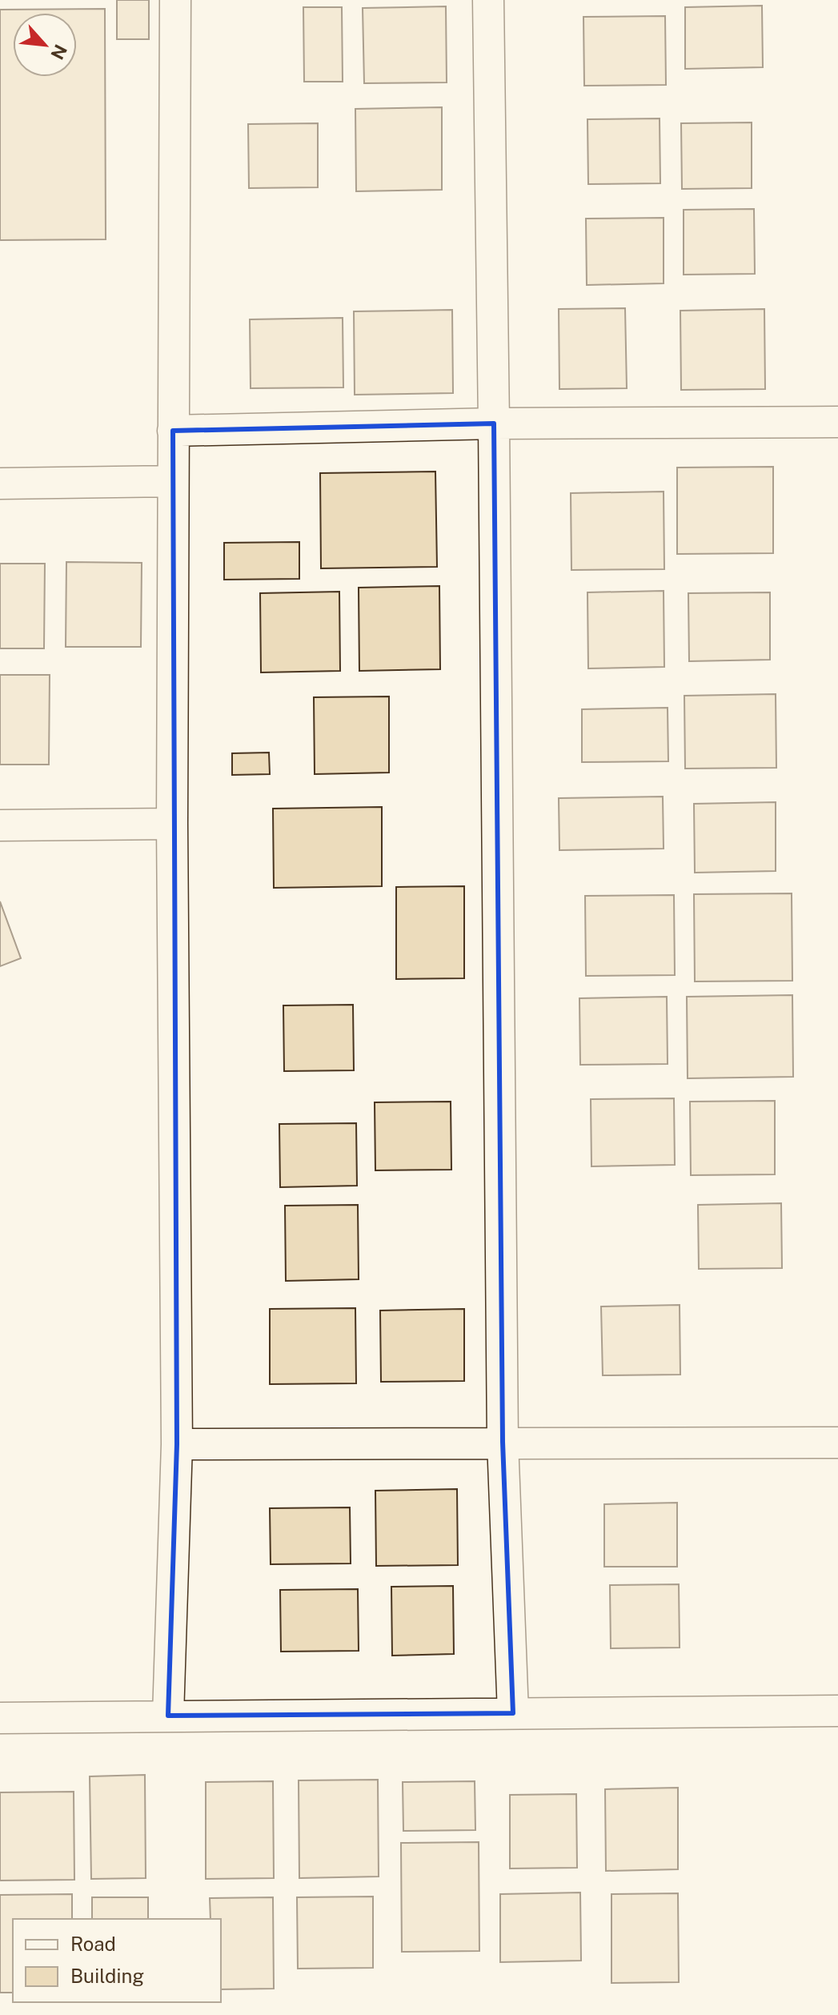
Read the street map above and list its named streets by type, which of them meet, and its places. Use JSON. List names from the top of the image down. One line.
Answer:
{"legend":["Road","Building"],"north":"bottom right"}
